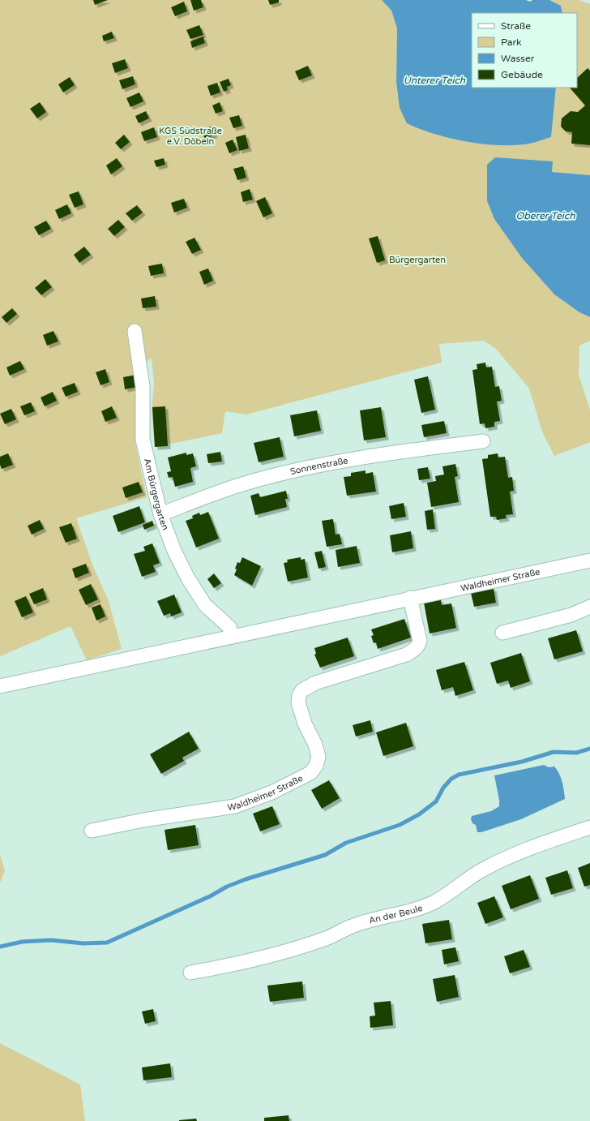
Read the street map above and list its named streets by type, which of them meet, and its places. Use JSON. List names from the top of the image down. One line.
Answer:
{"streets":{"street":["Sonnenstraße","Am Bürgergarten","Waldheimer Straße","An der Beule"]},"crossings":[["Sonnenstraße","Am Bürgergarten"],["Am Bürgergarten","Waldheimer Straße"]],"water":["Unterer Teich","Oberer Teich"],"parks":["KGS Südstraße e.V. Döbeln","Bürgergarten"],"legend":["Straße","Park","Wasser","Gebäude"]}
